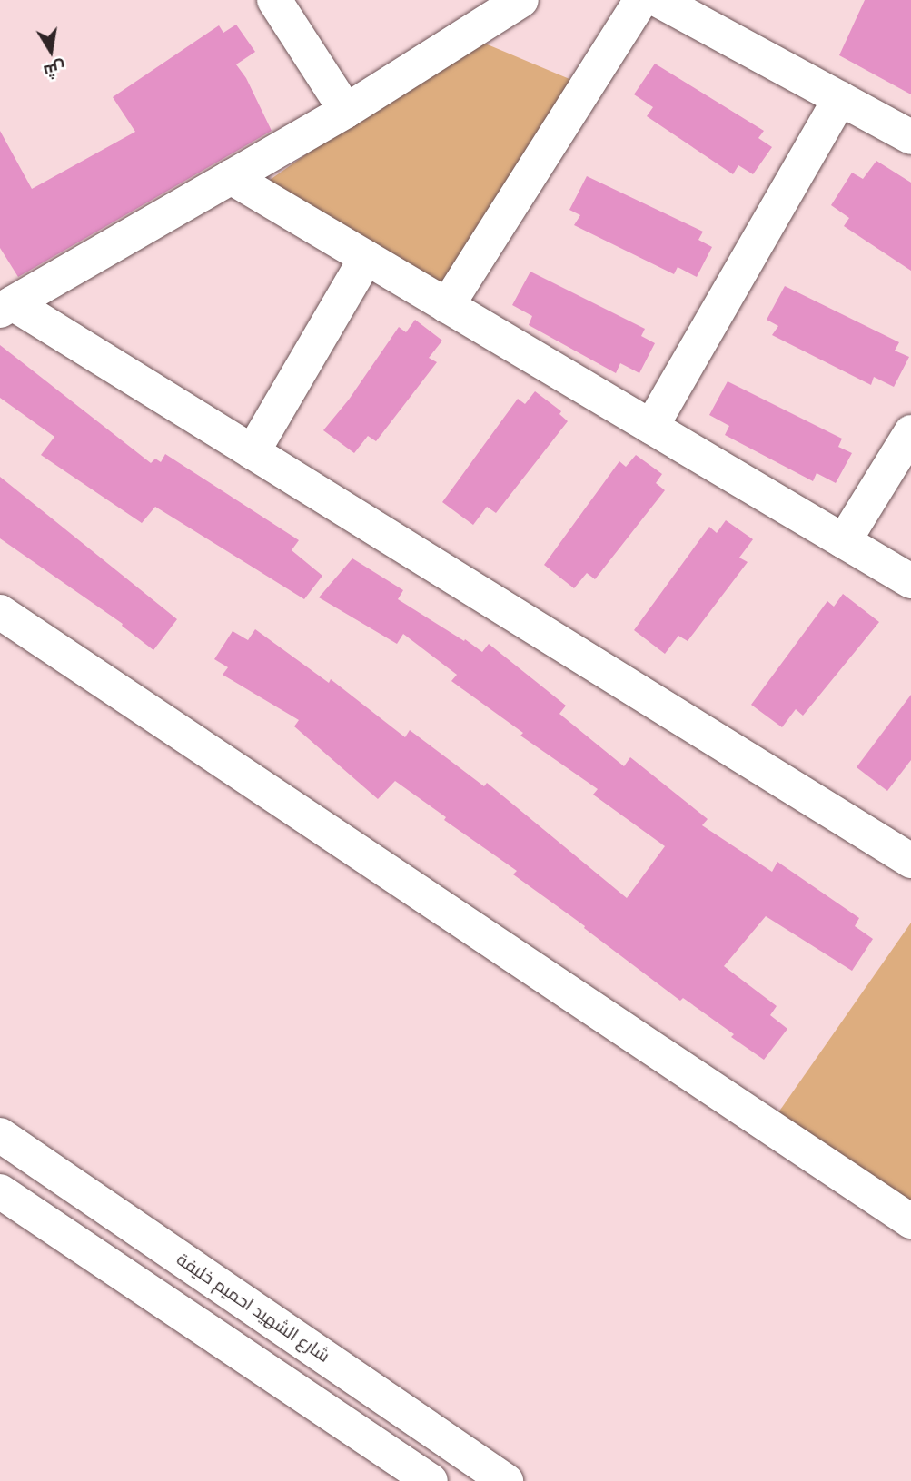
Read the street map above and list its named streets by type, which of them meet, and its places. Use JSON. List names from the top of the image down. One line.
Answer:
{"streets":{"street":["شارع الشهيد احميم خليفة"]},"north":"bottom"}
